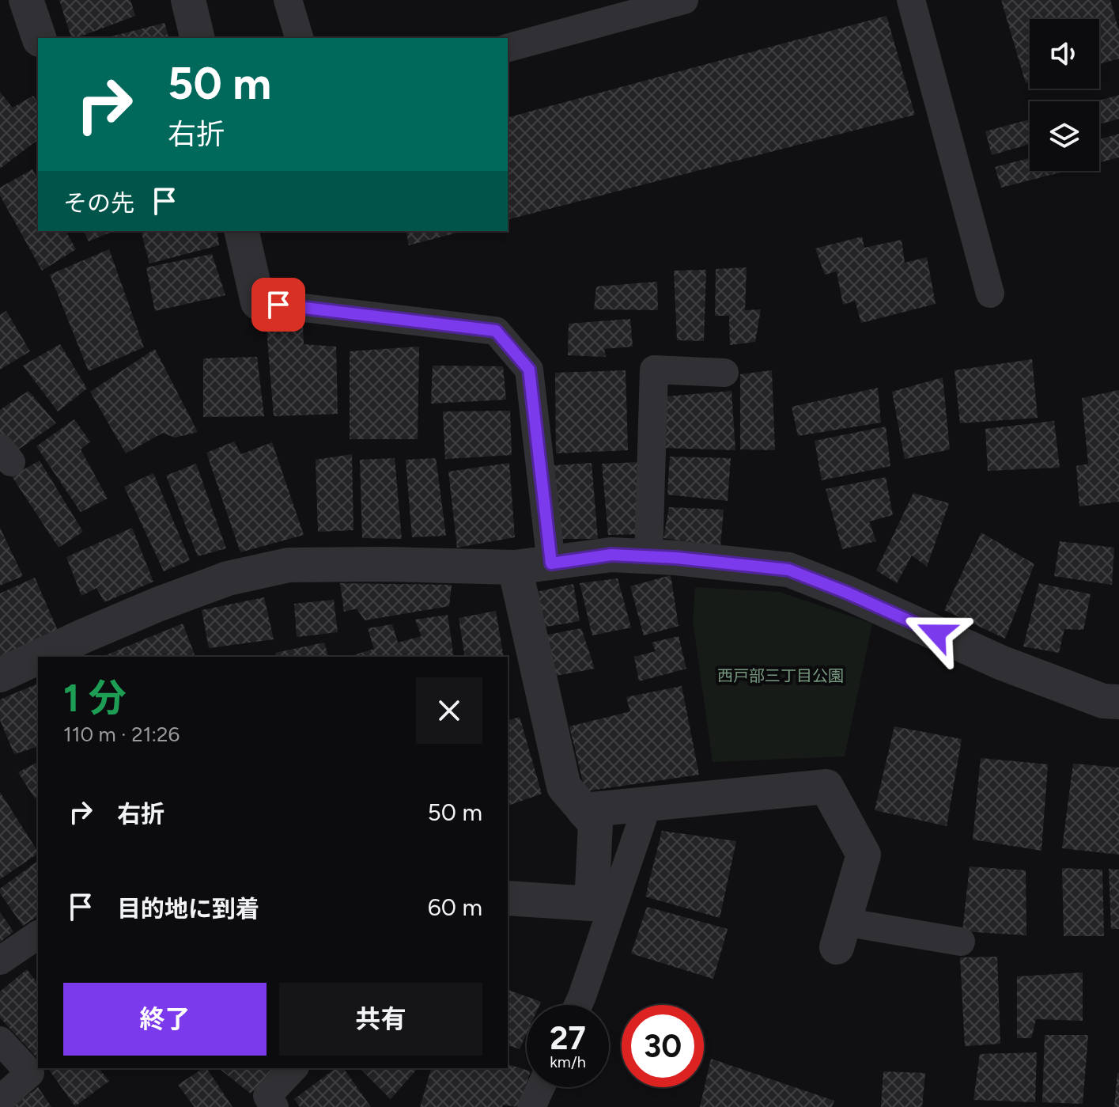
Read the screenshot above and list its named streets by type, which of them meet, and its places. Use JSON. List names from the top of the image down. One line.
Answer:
{"parks":["西戸部三丁目公園"],"page":{"turn":["50 m","右折"],"then":"その先","heading":["1 分","110 m · 21:26"],"list":[{"name":"右折","value":"50 m"},{"name":"目的地に到着","value":"60 m"}],"buttons":["終了","共有"],"speed":"27 km/h","limit":"30"}}
